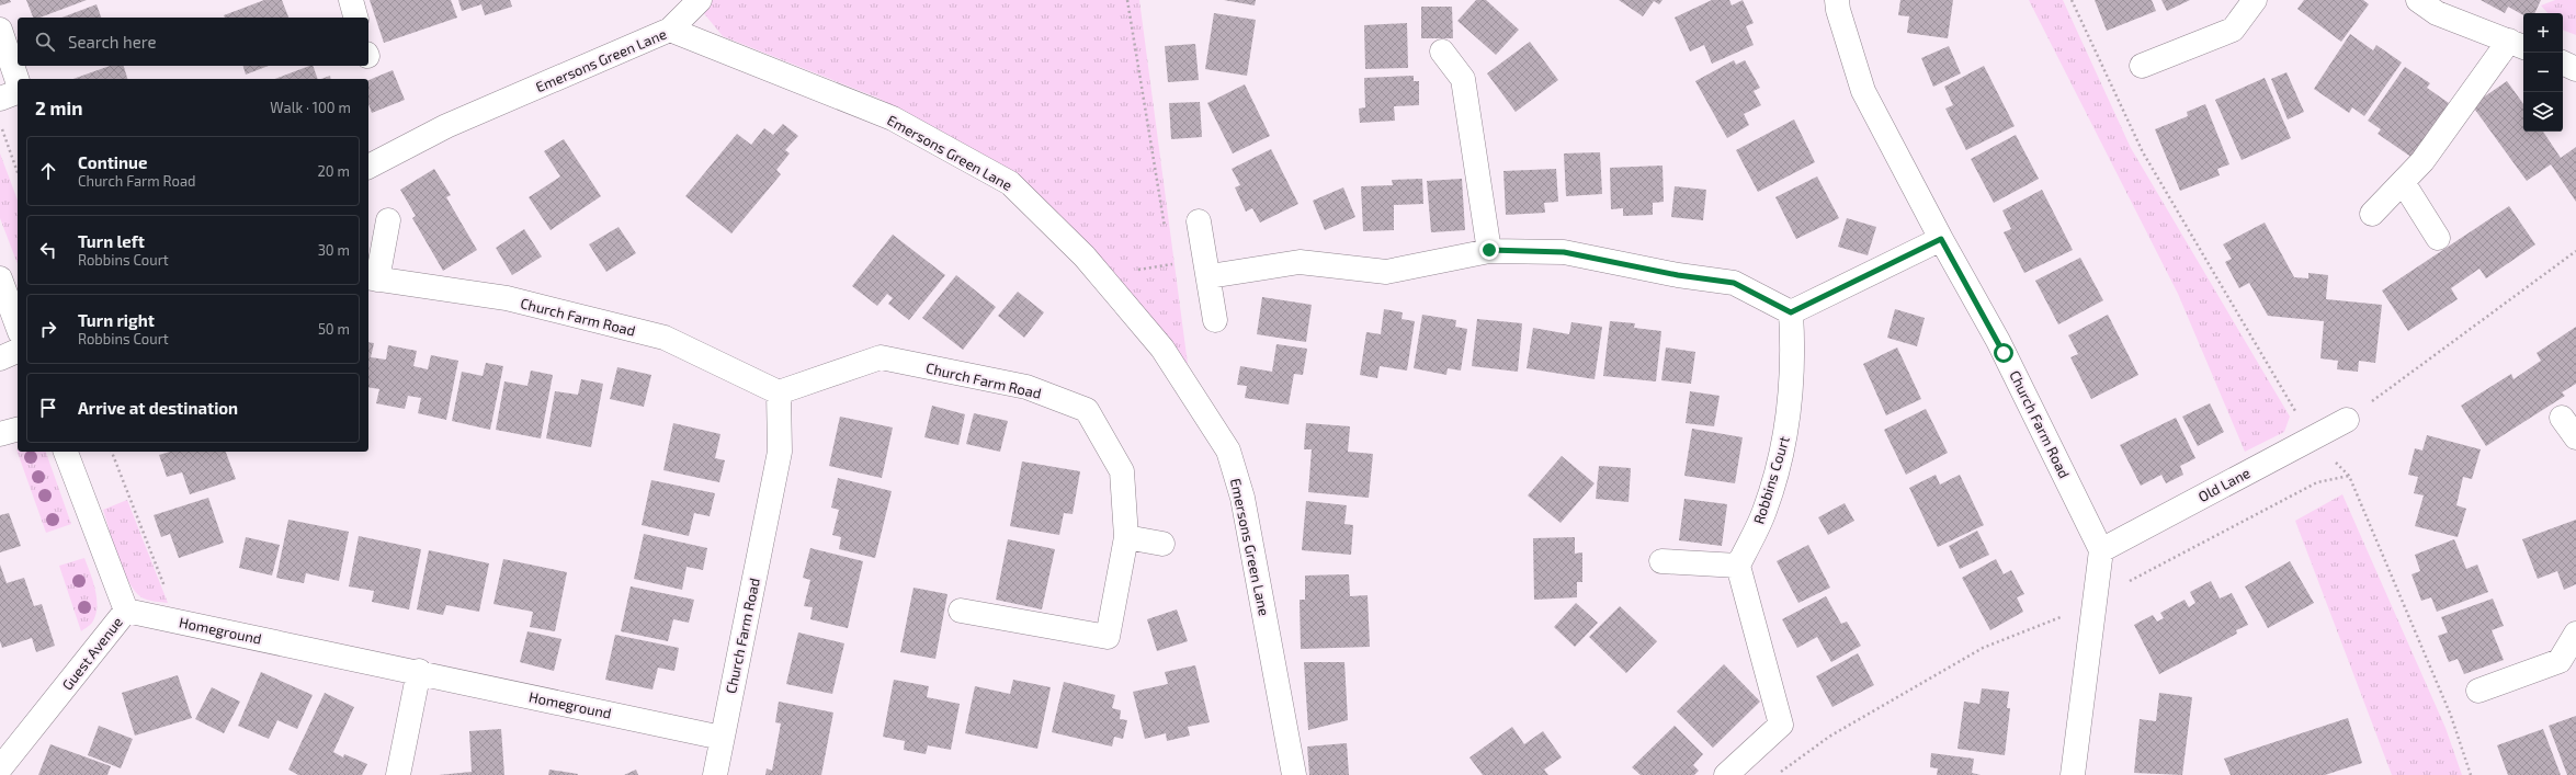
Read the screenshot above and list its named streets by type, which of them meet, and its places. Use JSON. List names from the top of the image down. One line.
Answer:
{"streets":{"street":["Emersons Green Lane","Church Farm Road","Robbins Court","Old Lane","Homeground","Guest Avenue"]},"crossings":[["Church Farm Road","Old Lane"],["Church Farm Road","Homeground"],["Homeground","Guest Avenue"]],"page":{"map_buttons":["+","−"],"search":"Search here","heading":["2 min","Walk · 100 m"],"list":[["Continue","Church Farm Road","20 m"],["Turn left","Robbins Court","30 m"],["Turn right","Robbins Court","50 m"],"Arrive at destination"]}}
